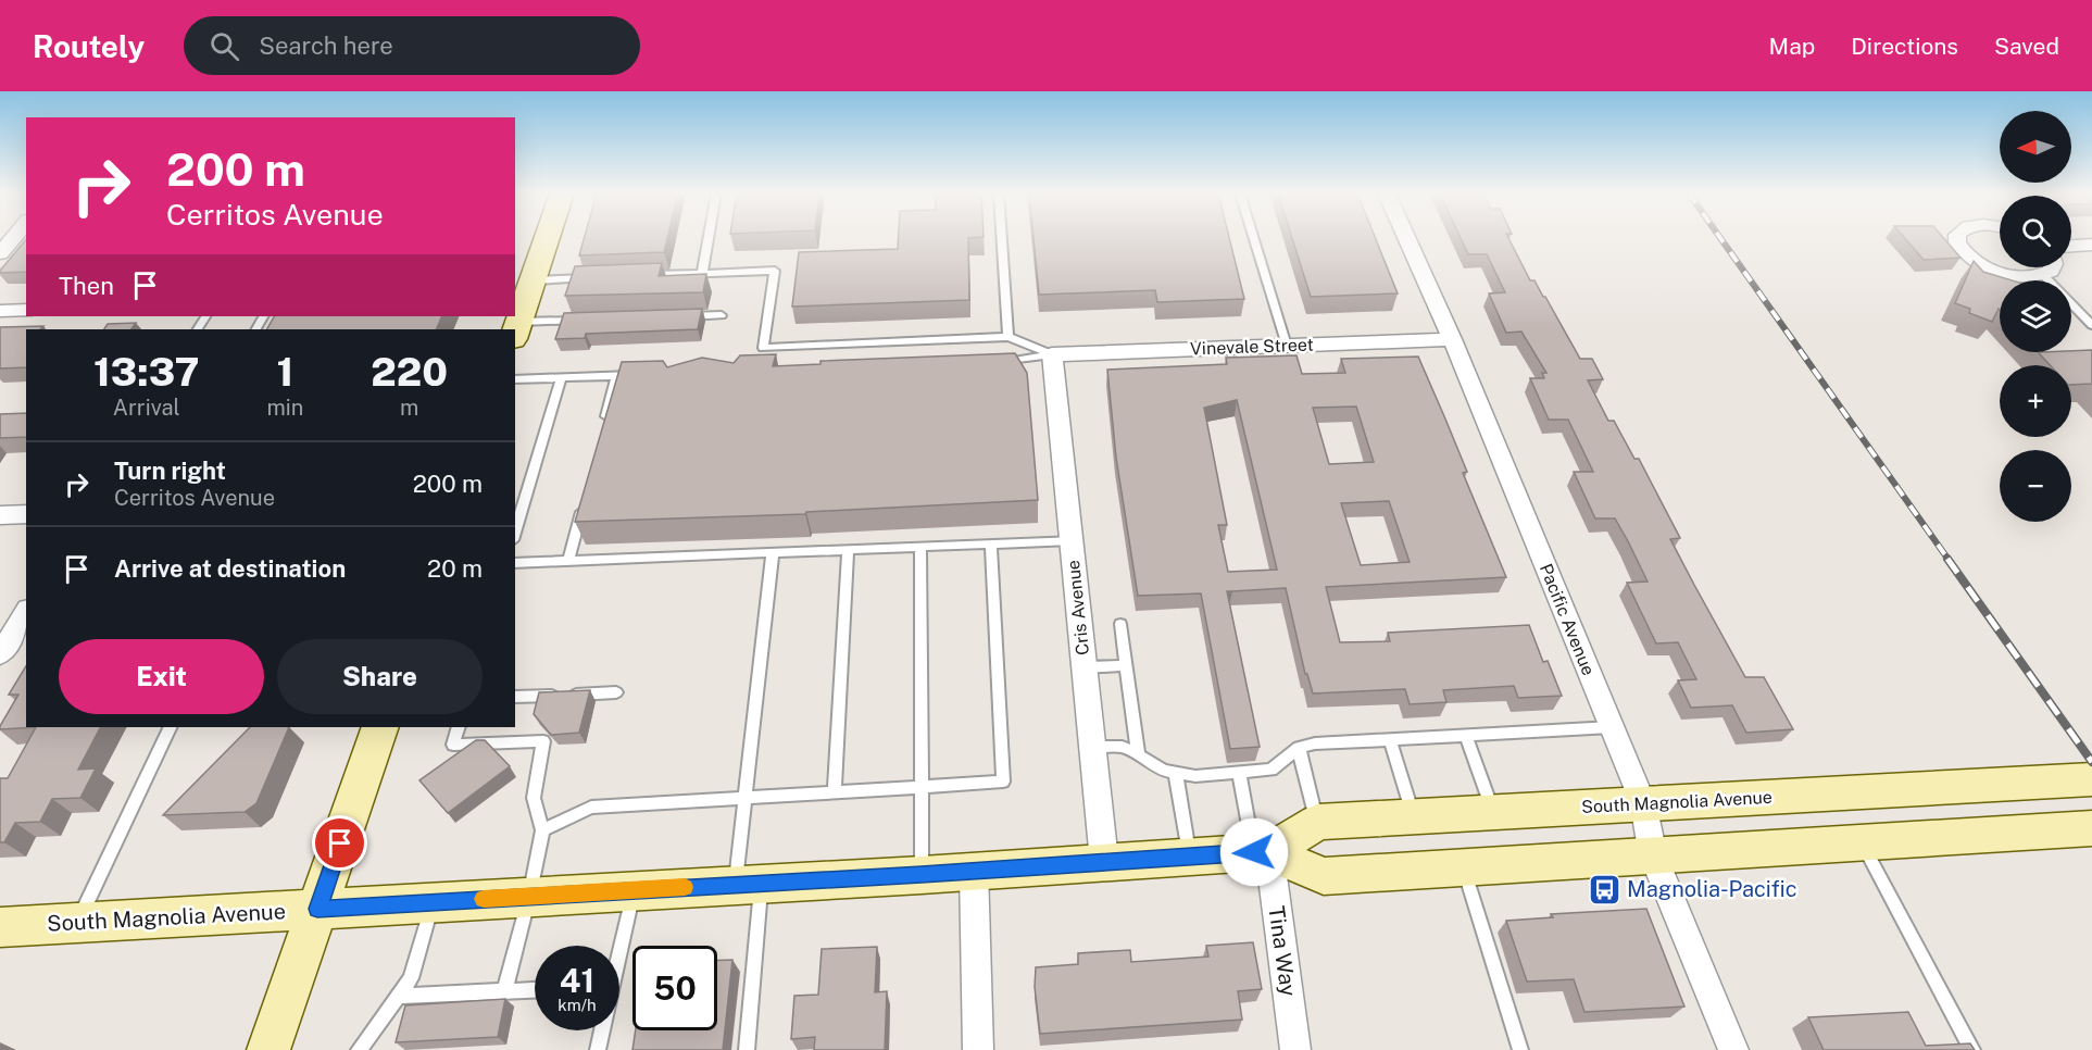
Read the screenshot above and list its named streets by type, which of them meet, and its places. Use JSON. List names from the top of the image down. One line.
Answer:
{"streets":{"main road":["South Magnolia Avenue"],"street":["Vinevale Street","Cris Avenue","Pacific Avenue","Tina Way"]},"crossings":[["Vinevale Street","Cris Avenue"],["Vinevale Street","Pacific Avenue"],["Cris Avenue","South Magnolia Avenue"],["Pacific Avenue","South Magnolia Avenue"],["South Magnolia Avenue","Tina Way"]],"places":{"bus stop":["Magnolia-Pacific"]},"north":"left","page":{"header":"Routely","search":"Search here","nav":["Map","Directions","Saved"],"map_buttons":["+","−"],"turn":["200 m","Cerritos Avenue"],"then":"Then","eta":["13:37","Arrival","1","min","220","m"],"list":[{"name":"Turn right","note":"Cerritos Avenue","value":"200 m"},{"name":"Arrive at destination","value":"20 m"}],"buttons":["Exit","Share"],"speed":"41 km/h","limit":"50"}}
